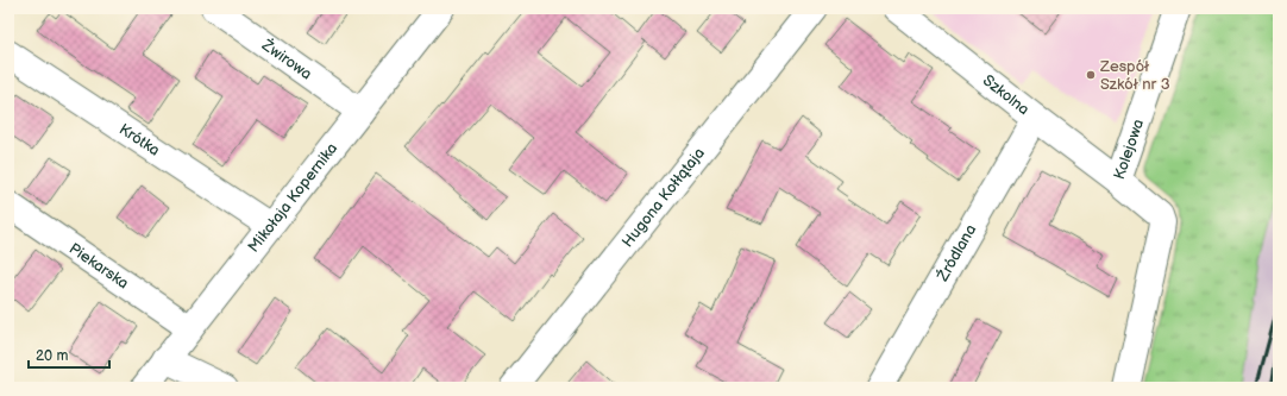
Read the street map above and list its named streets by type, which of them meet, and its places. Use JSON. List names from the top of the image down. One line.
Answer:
{"streets":{"street":["Żwirowa","Szkolna","Krótka","Kolejowa","Mikołaja Kopernika","Hugona Kołłątaja","Źródlana","Piekarska"]},"crossings":[["Żwirowa","Mikołaja Kopernika"],["Szkolna","Kolejowa"],["Szkolna","Źródlana"],["Krótka","Mikołaja Kopernika"],["Mikołaja Kopernika","Piekarska"]],"places":["Zespół Szkół nr 3"],"scale_bar":"20 m"}
